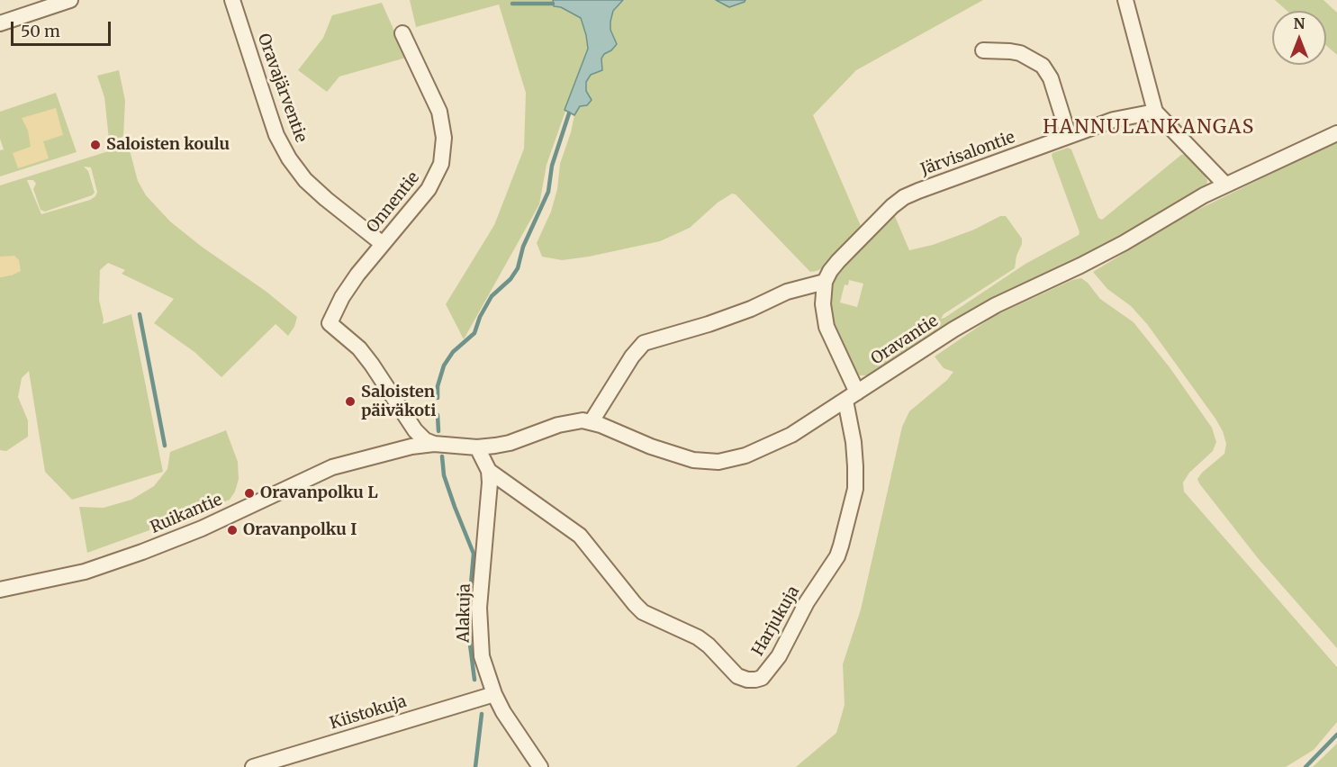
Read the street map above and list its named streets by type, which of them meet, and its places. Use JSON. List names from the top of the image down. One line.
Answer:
{"streets":{"street":["Oravajärventie","Järvisalontie","Onnentie","Oravantie","Ruikantie","Alakuja","Harjukuja","Kiistokuja"]},"crossings":[["Oravajärventie","Onnentie"],["Onnentie","Ruikantie"],["Oravantie","Ruikantie"],["Oravantie","Alakuja"],["Oravantie","Harjukuja"],["Ruikantie","Alakuja"],["Alakuja","Harjukuja"],["Alakuja","Kiistokuja"]],"districts":["HANNULANKANGAS"],"places":["Saloisten koulu","Saloisten päiväkoti","Oravanpolku L","Oravanpolku I"],"scale_bar":"50 m","north":"top"}
